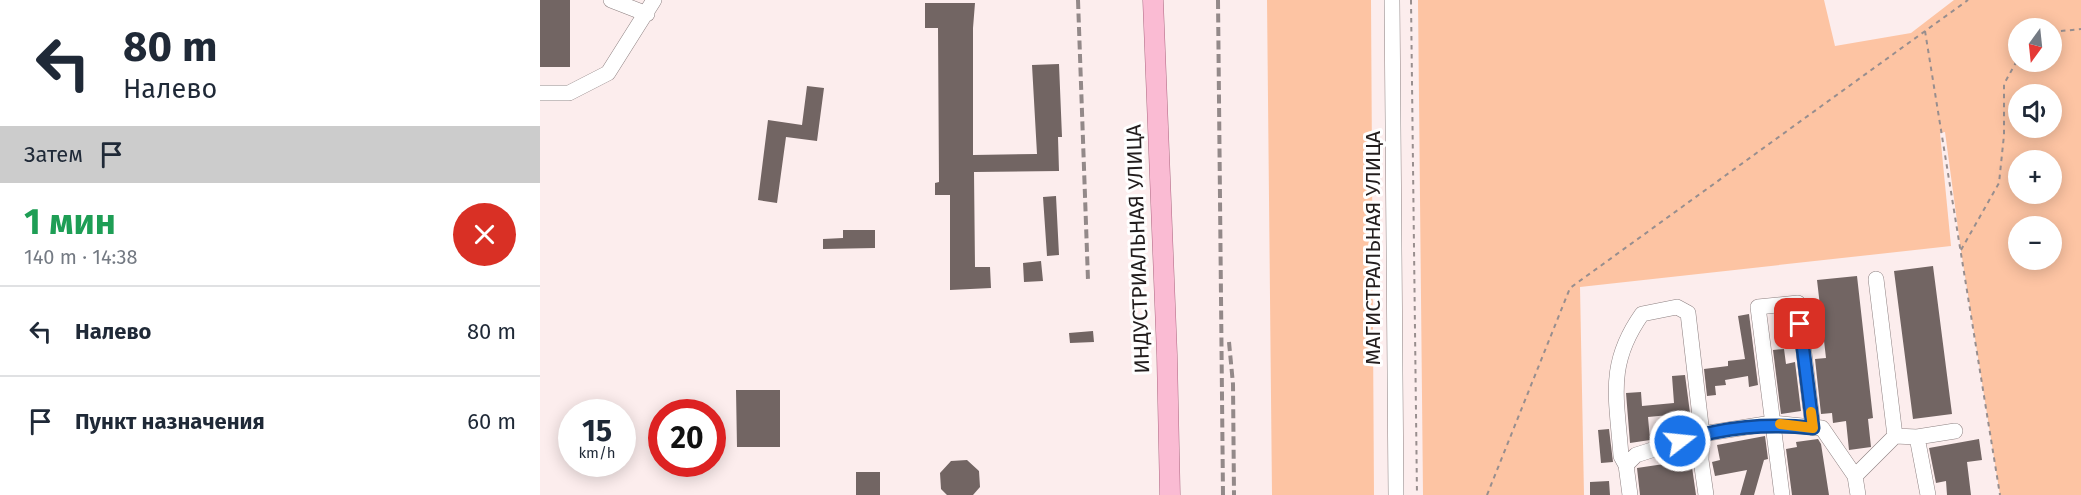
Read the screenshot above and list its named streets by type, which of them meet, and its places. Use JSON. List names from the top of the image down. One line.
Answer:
{"streets":{"main road":["ИНДУСТРИАЛЬНАЯ УЛИЦА"],"street":["МАГИСТРАЛЬНАЯ УЛИЦА"]},"north":"bottom","page":{"turn":["80 m","Налево"],"map_buttons":["+","−"],"then":"Затем","heading":["1 мин","140 m · 14:38"],"list":[{"name":"Налево","value":"80 m"},{"name":"Пункт назначения","value":"60 m"}],"speed":"15 km/h","limit":"20"}}
